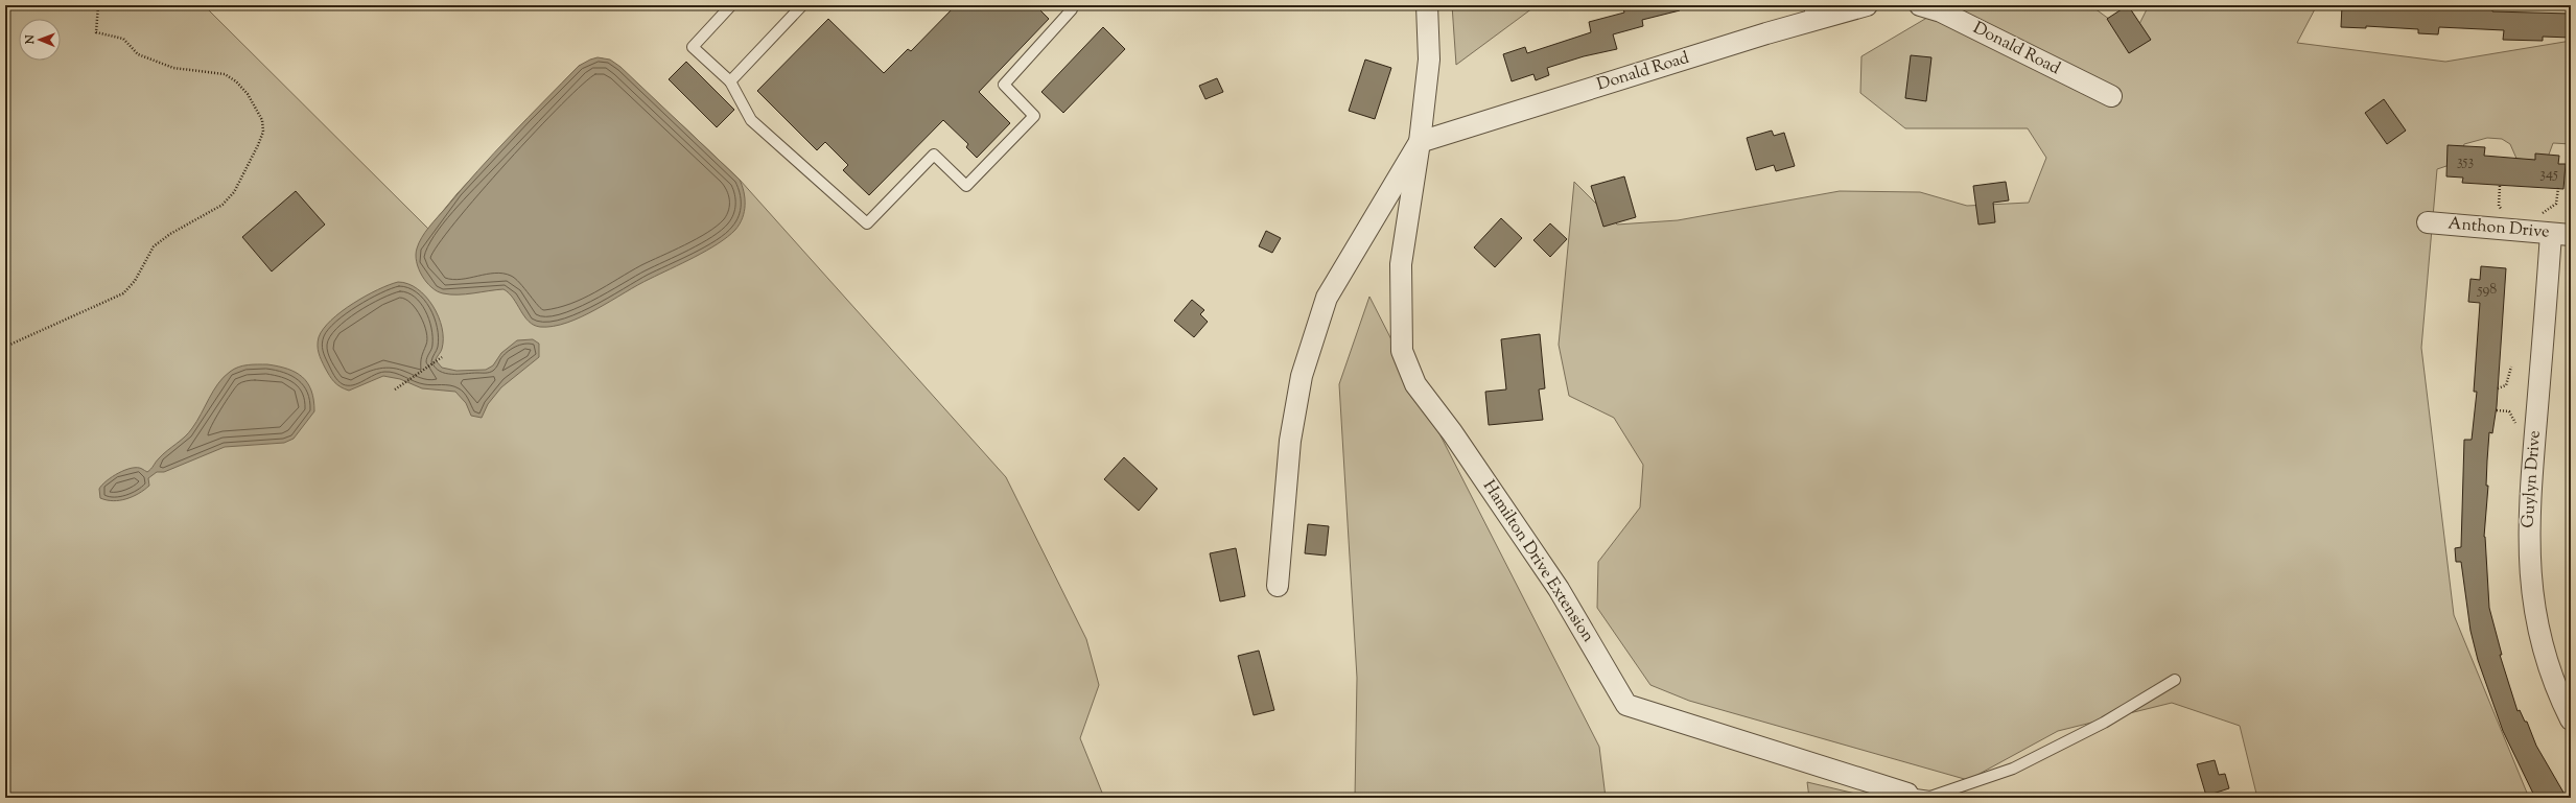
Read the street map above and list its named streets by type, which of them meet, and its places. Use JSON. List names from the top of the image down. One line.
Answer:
{"streets":{"street":["Donald Road","Anthon Drive","Guylyn Drive","Hamilton Drive Extension"]},"crossings":[["Donald Road","Hamilton Drive Extension"],["Anthon Drive","Guylyn Drive"]],"house_numbers":["353","345","598"],"north":"left"}
